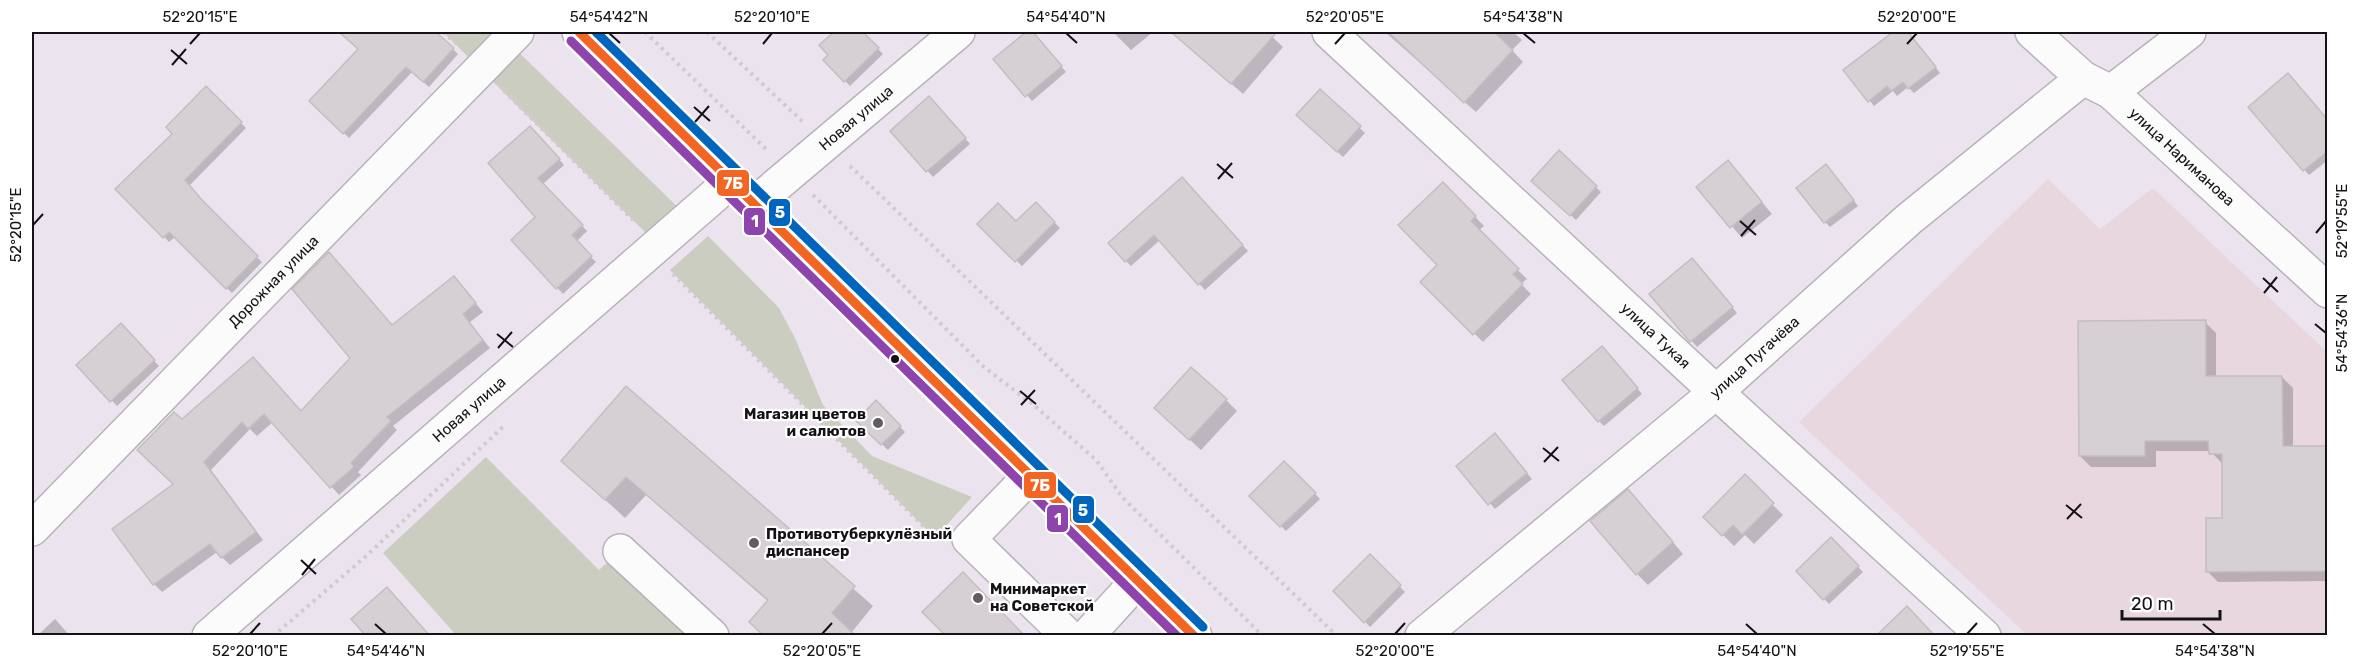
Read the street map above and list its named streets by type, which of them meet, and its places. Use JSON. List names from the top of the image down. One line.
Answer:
{"streets":{"street":["Новая улица","улица Нариманова","Дорожная улица","улица Тукая","улица Пугачёва"]},"crossings":[["улица Нариманова","улица Пугачёва"],["улица Тукая","улица Пугачёва"]],"places":["Магазин цветов и салютов","Противотуберкулёзный диспансер","Минимаркет на Советской"],"lines":["transit line 7Б","transit line 5","transit line 1"],"scale_bar":"20 m","coordinates":["52°20'15\"E","54°54'42\"N","52°20'10\"E","54°54'40\"N","52°20'05\"E","54°54'38\"N","52°20'00\"E","52°19'55\"E","54°54'36\"N","54°54'46\"N"]}
